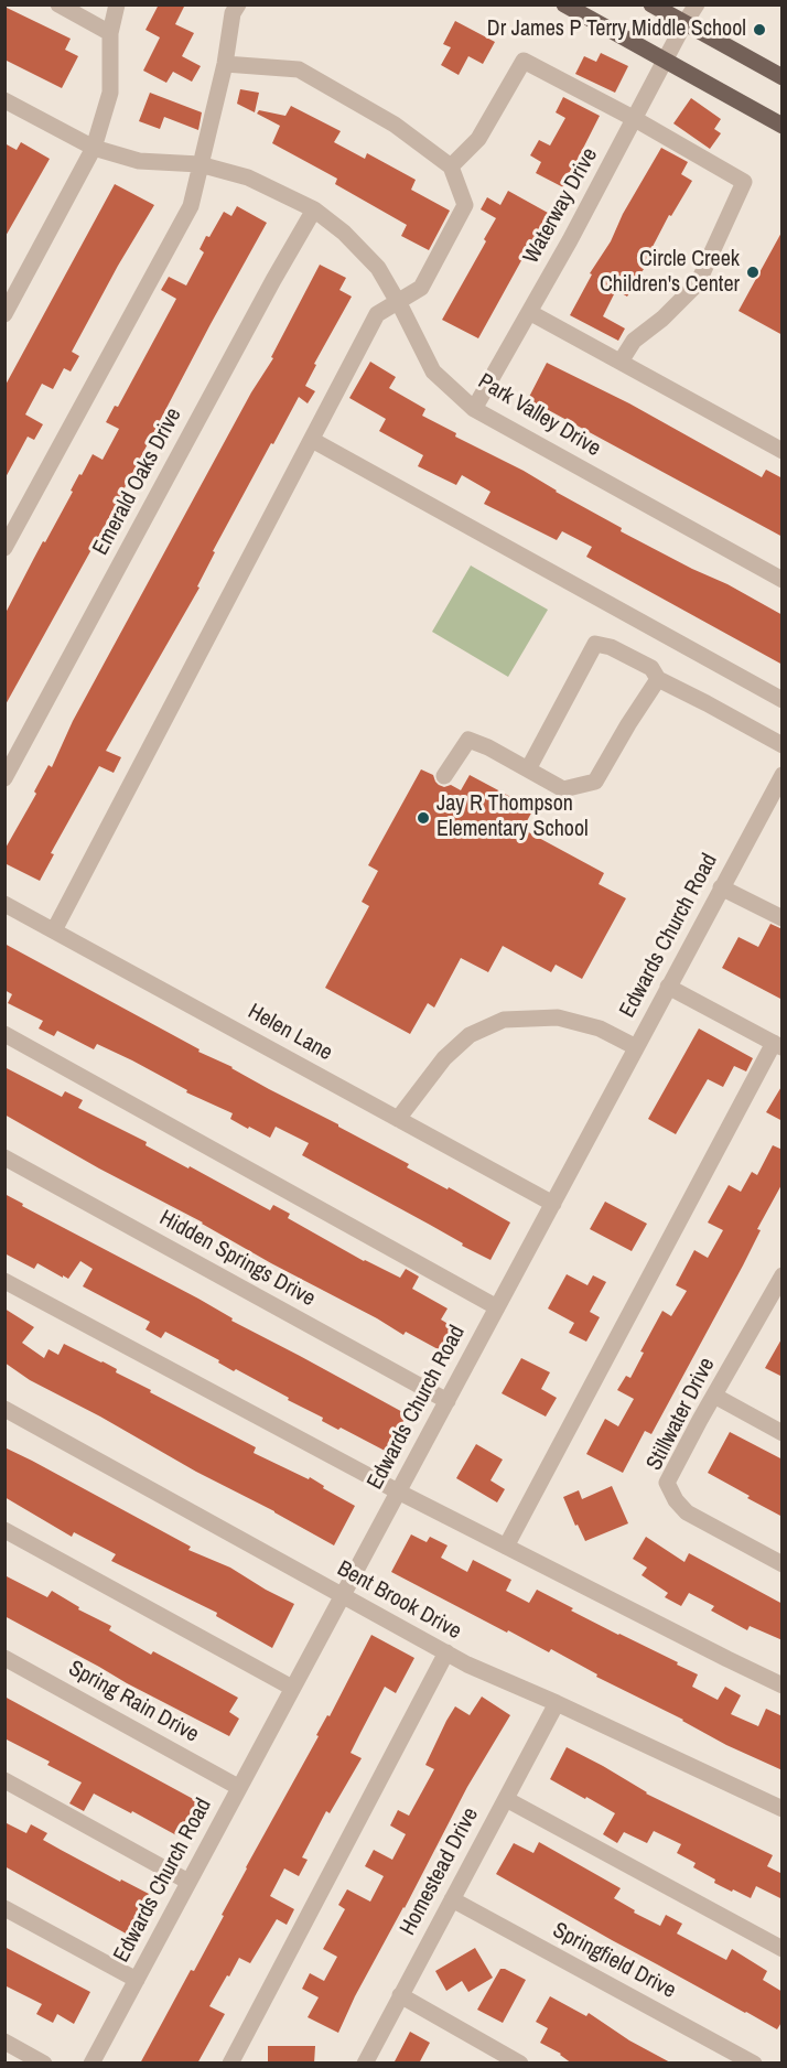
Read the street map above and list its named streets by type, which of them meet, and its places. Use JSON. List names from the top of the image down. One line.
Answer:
{"streets":{"street":["Waterway Drive","Park Valley Drive","Emerald Oaks Drive","Edwards Church Road","Helen Lane","Hidden Springs Drive","Stillwater Drive","Bent Brook Drive","Spring Rain Drive","Homestead Drive","Springfield Drive"]},"crossings":[["Waterway Drive","Park Valley Drive"],["Park Valley Drive","Emerald Oaks Drive"],["Edwards Church Road","Helen Lane"],["Edwards Church Road","Hidden Springs Drive"],["Edwards Church Road","Bent Brook Drive"],["Edwards Church Road","Spring Rain Drive"],["Bent Brook Drive","Homestead Drive"],["Homestead Drive","Springfield Drive"]],"places":["Dr James P Terry Middle School","Circle Creek Children's Center","Jay R Thompson Elementary School"]}
